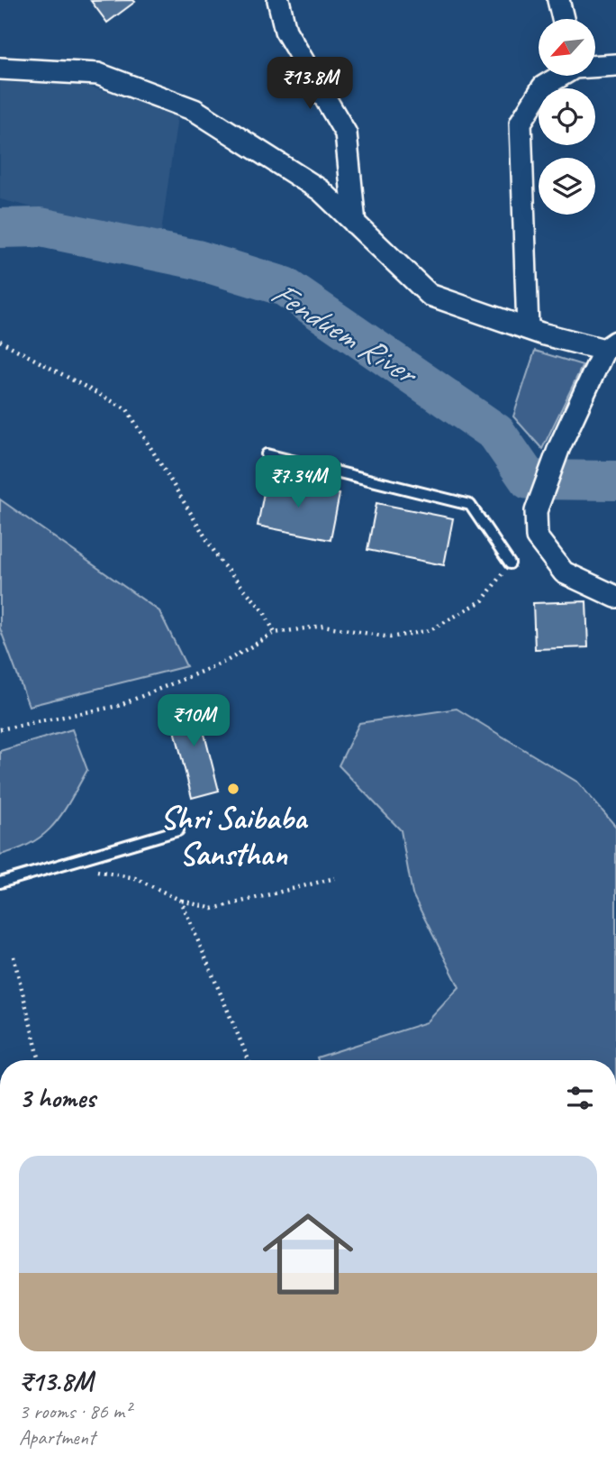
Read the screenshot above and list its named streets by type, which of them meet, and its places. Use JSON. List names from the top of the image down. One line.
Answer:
{"water":["Fenduem River"],"places":["Shri Saibaba Sansthan"],"north":"bottom left","page":{"price":["₹13.8M","₹7.34M","₹10M"],"heading":"3 homes","list":[{"name":"₹13.8M","note":"3 rooms · 86 m² · Apartment"}]}}
